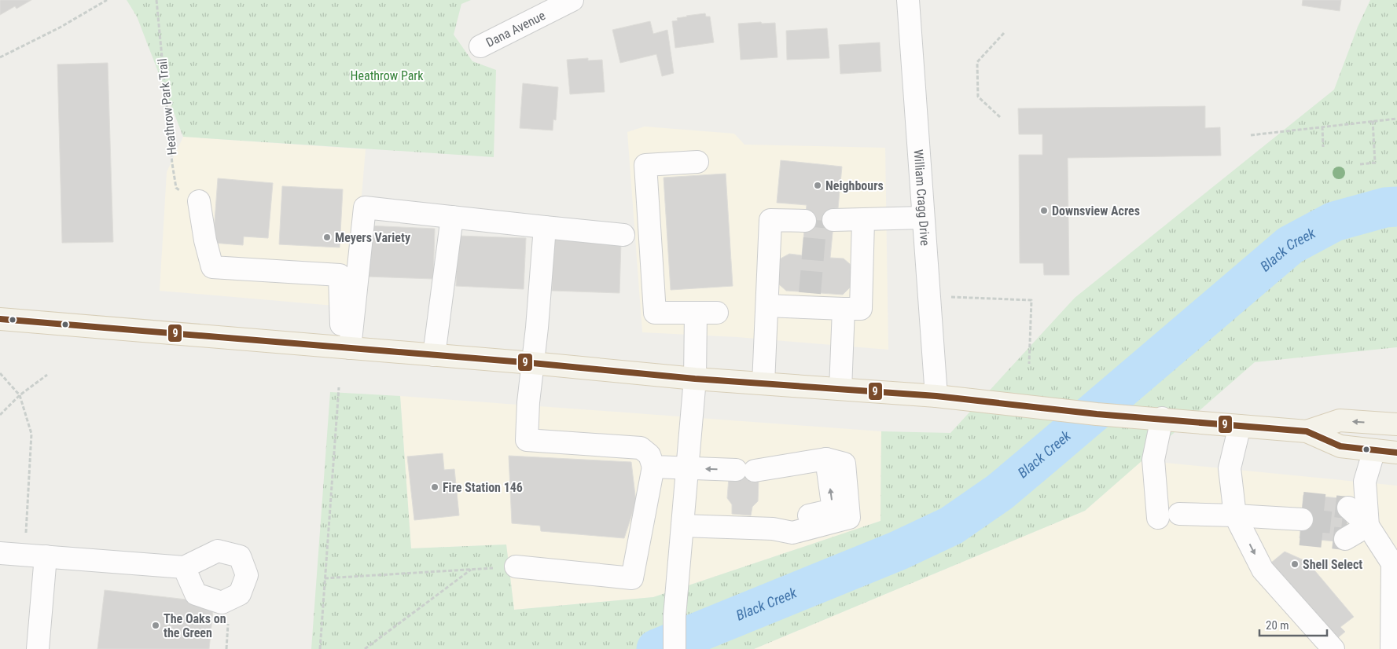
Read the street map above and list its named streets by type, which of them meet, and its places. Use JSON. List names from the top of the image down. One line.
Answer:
{"streets":{"street":["Dana Avenue","William Cragg Drive"],"path":["Heathrow Park Trail"]},"water":["Black Creek"],"parks":["Heathrow Park"],"places":["Neighbours","Downsview Acres","Meyers Variety","Fire Station 146","Shell Select","The Oaks on the Green"],"lines":["transit line 9"],"scale_bar":"20 m"}
